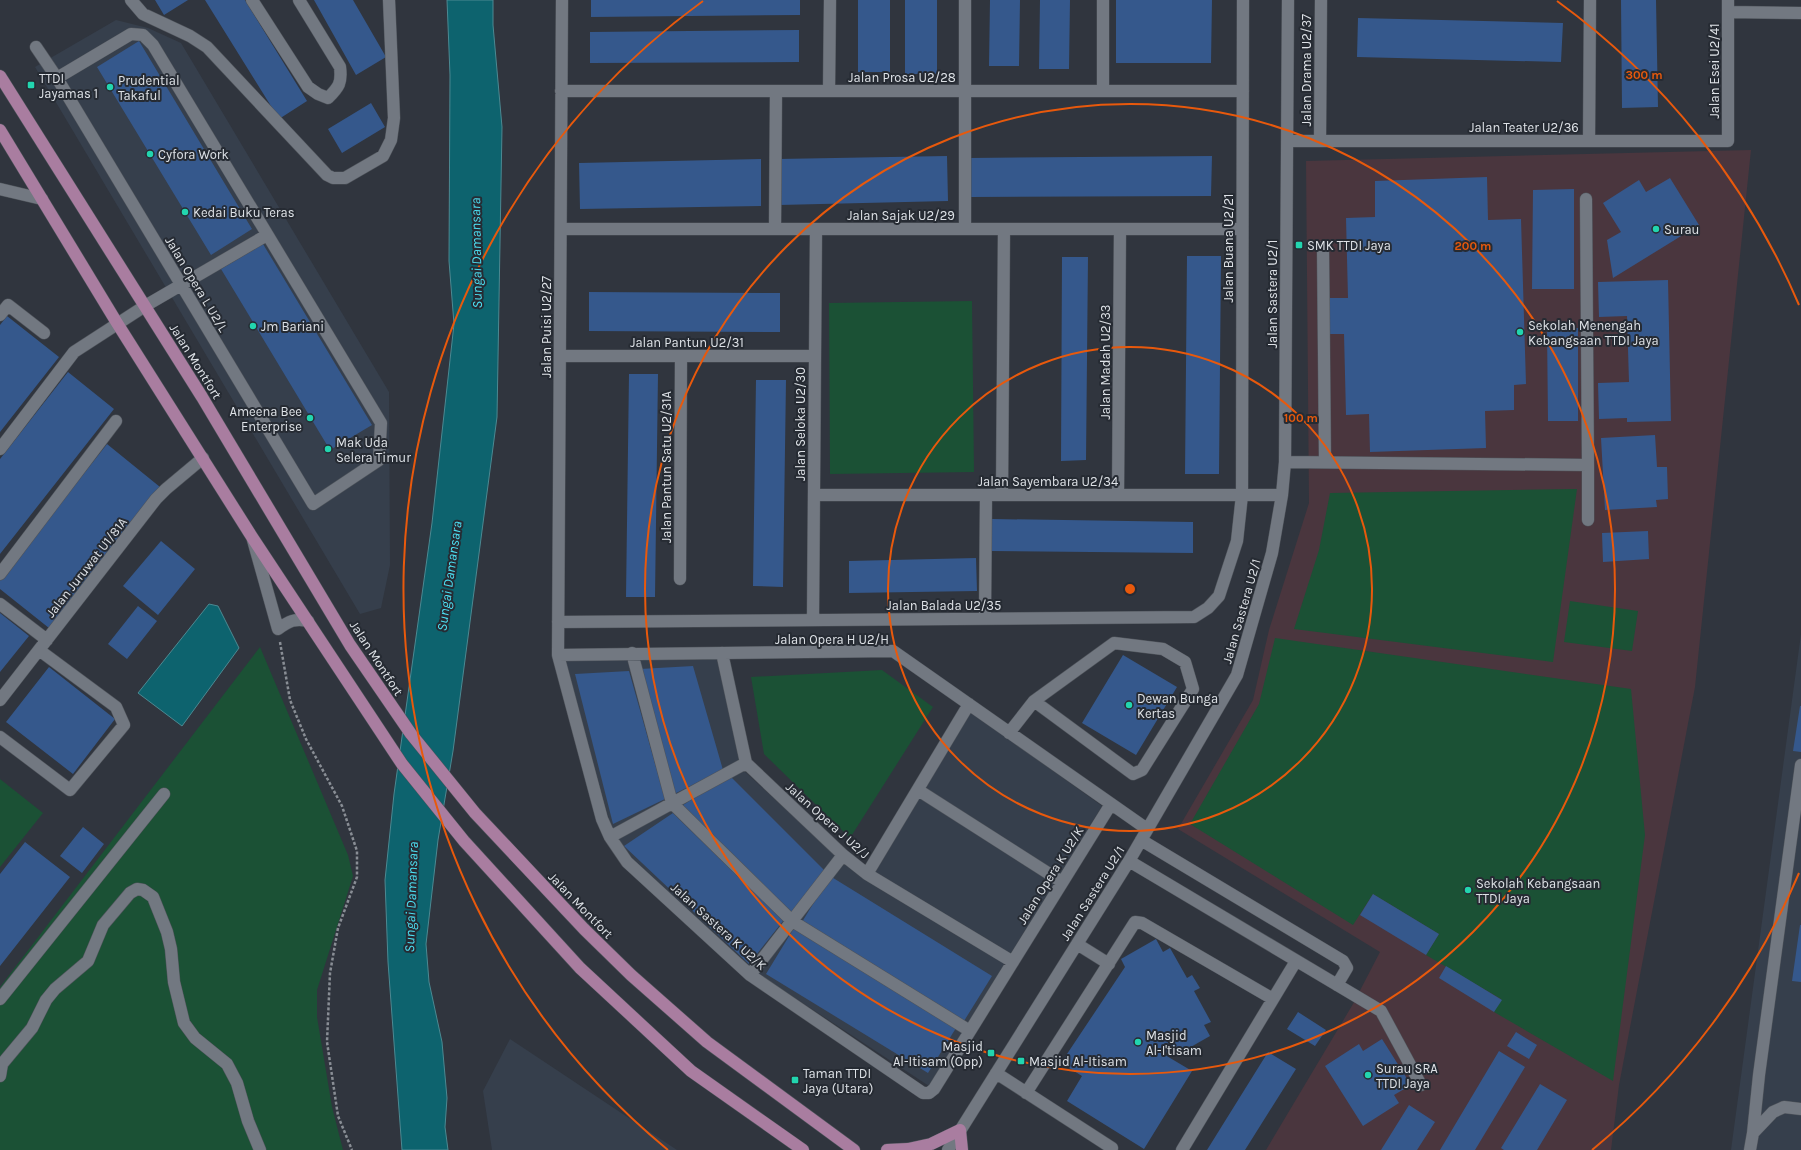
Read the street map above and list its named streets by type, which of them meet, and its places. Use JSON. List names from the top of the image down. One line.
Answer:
{"streets":{"main road":["Jalan Montfort"],"street":["Jalan Drama U2/37","Jalan Esei U2/41","Jalan Prosa U2/28","Jalan Teater U2/36","Jalan Sajak U2/29","Jalan Buana U2/21","Jalan Opera L U2/L","Jalan Sastera U2/1","Jalan Puisi U2/27","Jalan Pantun U2/31","Jalan Madah U2/33","Jalan Seloka U2/30","Jalan Pantun Satu U2/31A","Jalan Sayembara U2/34","Jalan Juruwat U1/81A","Jalan Balada U2/35","Jalan Opera H U2/H","Jalan Opera J U2/J","Jalan Opera K U2/K","Jalan Sastera K U2/K"]},"crossings":[["Jalan Drama U2/37","Jalan Teater U2/36"],["Jalan Esei U2/41","Jalan Teater U2/36"],["Jalan Prosa U2/28","Jalan Buana U2/21"],["Jalan Prosa U2/28","Jalan Puisi U2/27"],["Jalan Teater U2/36","Jalan Sastera U2/1"],["Jalan Sajak U2/29","Jalan Buana U2/21"],["Jalan Sajak U2/29","Jalan Puisi U2/27"],["Jalan Sajak U2/29","Jalan Madah U2/33"],["Jalan Sajak U2/29","Jalan Seloka U2/30"],["Jalan Buana U2/21","Jalan Sayembara U2/34"],["Jalan Buana U2/21","Jalan Balada U2/35"],["Jalan Sastera U2/1","Jalan Sayembara U2/34"],["Jalan Sastera U2/1","Jalan Opera H U2/H"],["Jalan Puisi U2/27","Jalan Pantun U2/31"],["Jalan Puisi U2/27","Jalan Balada U2/35"],["Jalan Puisi U2/27","Jalan Opera H U2/H"],["Jalan Puisi U2/27","Jalan Sastera K U2/K"],["Jalan Pantun U2/31","Jalan Seloka U2/30"],["Jalan Pantun U2/31","Jalan Pantun Satu U2/31A"],["Jalan Madah U2/33","Jalan Sayembara U2/34"],["Jalan Seloka U2/30","Jalan Sayembara U2/34"],["Jalan Seloka U2/30","Jalan Balada U2/35"],["Jalan Sayembara U2/34","Jalan Balada U2/35"],["Jalan Opera H U2/H","Jalan Opera K U2/K"],["Jalan Opera H U2/H","Jalan Sastera K U2/K"],["Jalan Opera J U2/J","Jalan Opera K U2/K"],["Jalan Opera J U2/J","Jalan Sastera K U2/K"],["Jalan Opera K U2/K","Jalan Sastera K U2/K"]],"water":["Sungai Damansara"],"places":{"transit":["TTDI Jayamas 1","SMK TTDI Jaya","Masjid Al-Itisam (Opp)","Masjid Al-Itisam","Taman TTDI Jaya (Utara)"],"other":["Prudential Takaful","Cyfora Work","Kedai Buku Teras","Surau","Jm Bariani","Sekolah Menengah Kebangsaan TTDI Jaya","Ameena Bee Enterprise","Mak Uda Selera Timur","Dewan Bunga Kertas","Sekolah Kebangsaan TTDI Jaya","Masjid Al-I'tisam","Surau SRA TTDI Jaya"]},"rings":["300 m","200 m","100 m"]}
